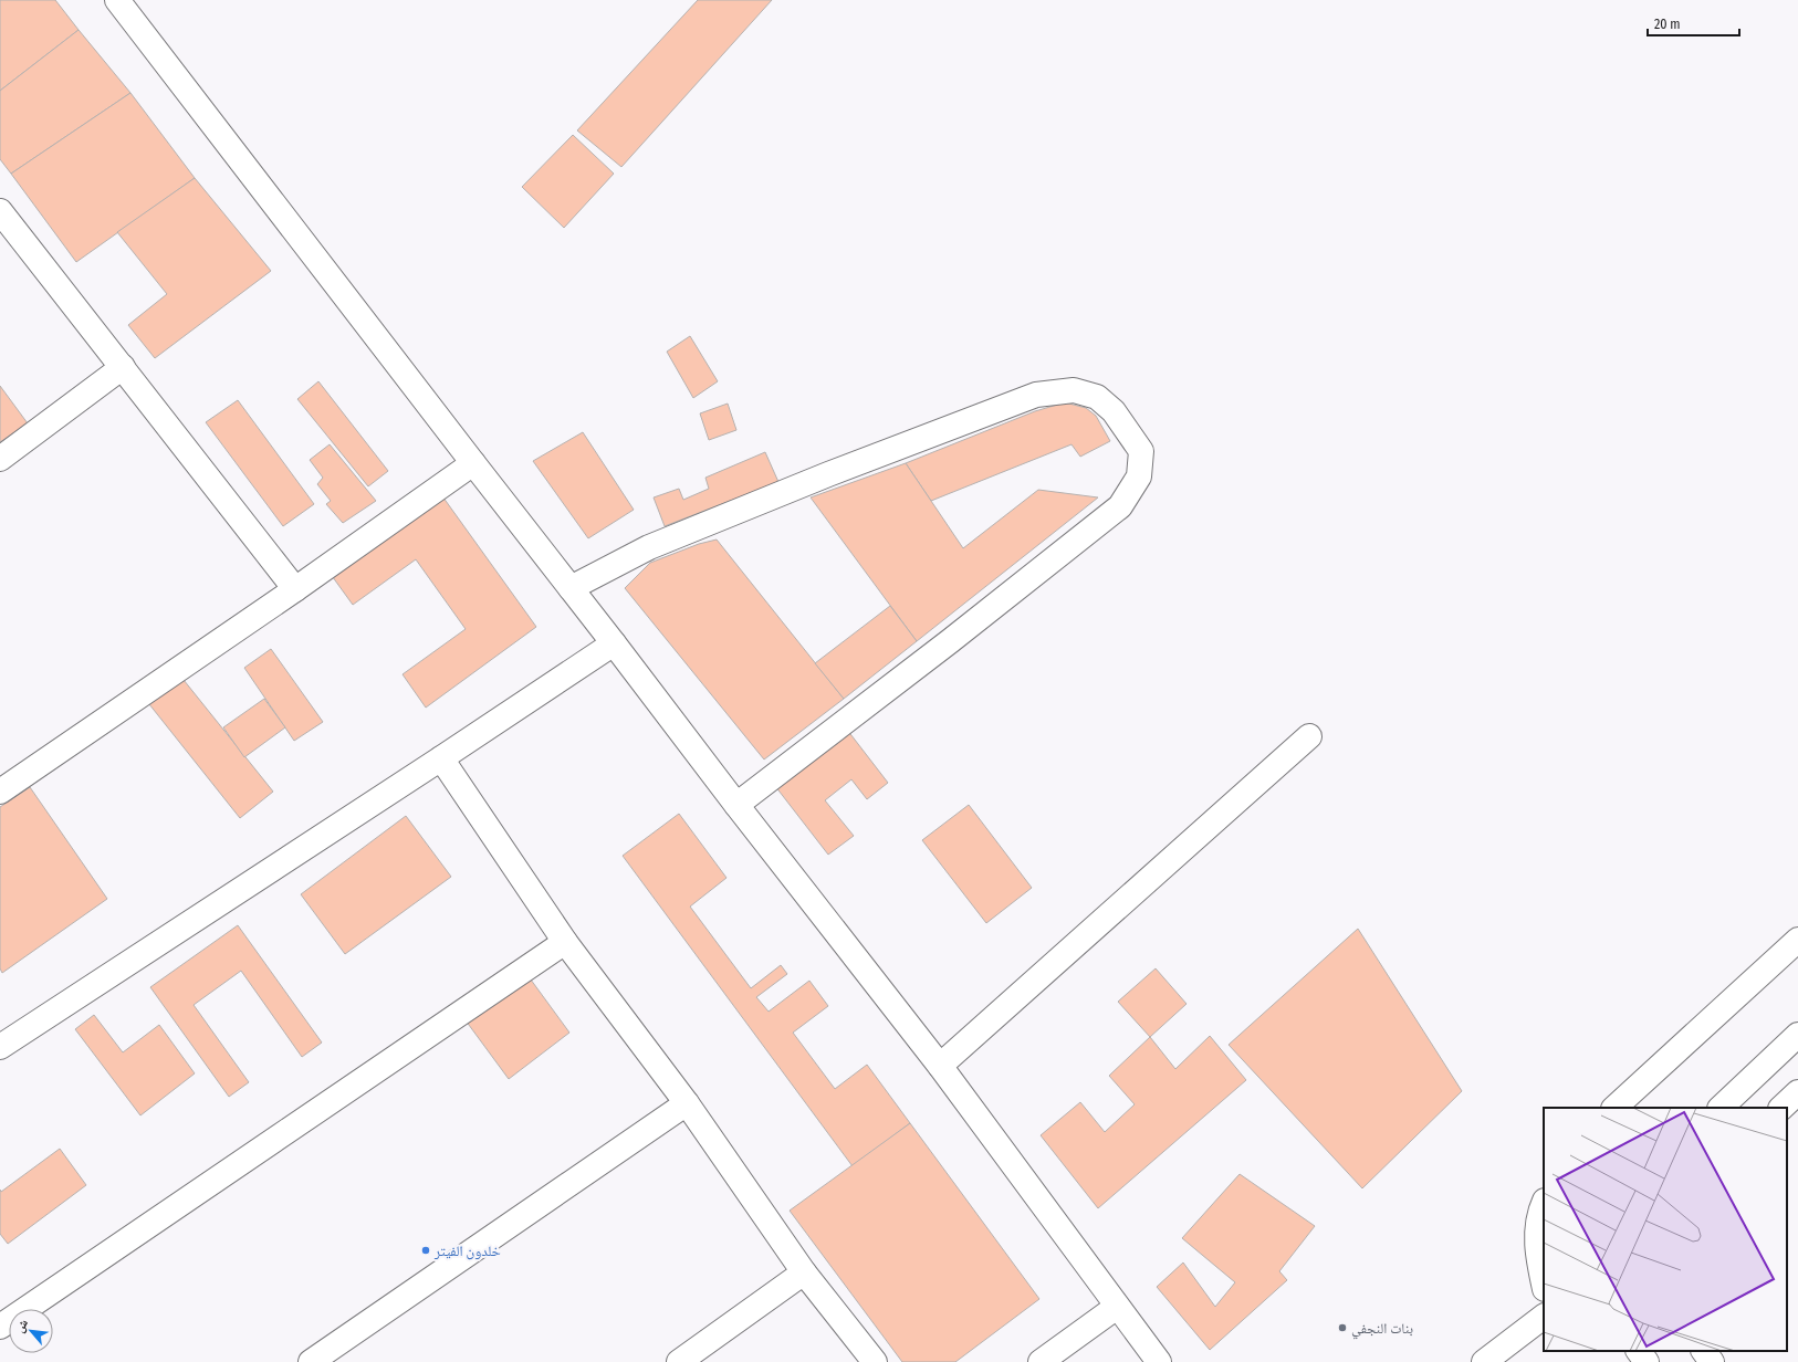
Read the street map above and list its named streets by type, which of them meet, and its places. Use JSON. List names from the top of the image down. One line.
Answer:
{"places":["خلدون الفيتر","بنات النجفي"],"scale_bar":"20 m","north":"top left"}
